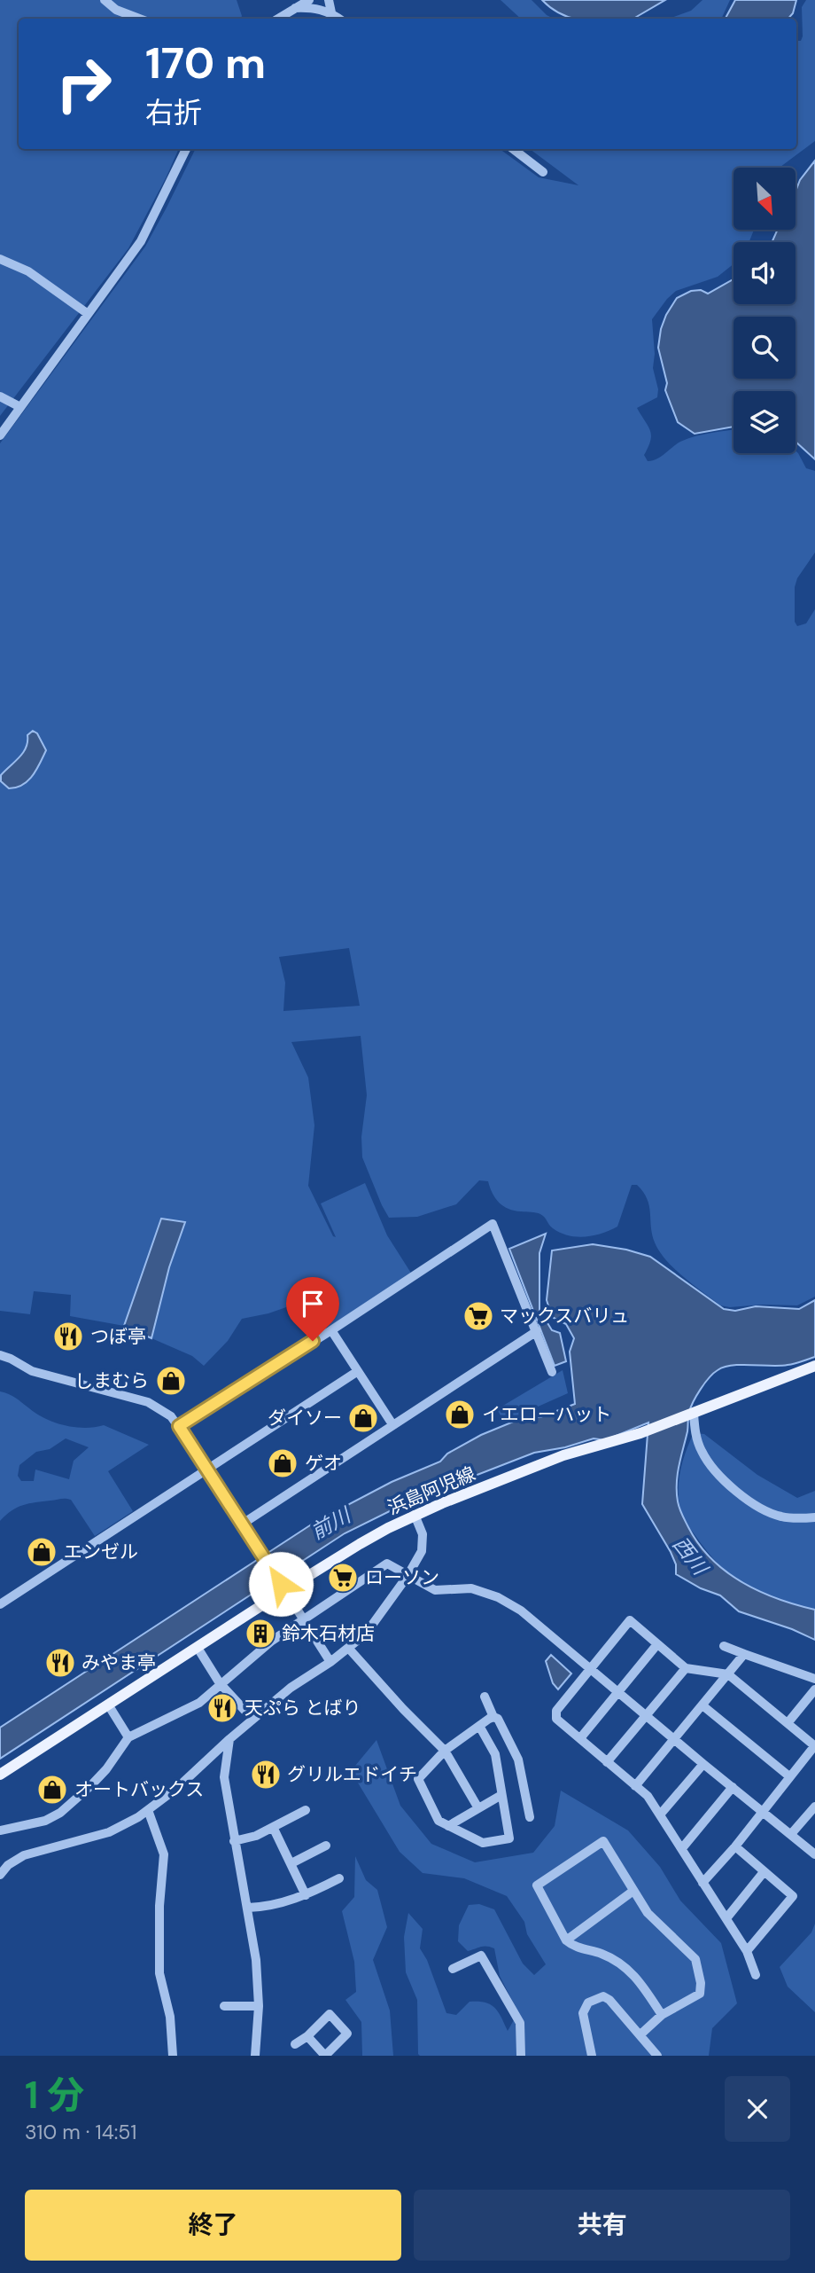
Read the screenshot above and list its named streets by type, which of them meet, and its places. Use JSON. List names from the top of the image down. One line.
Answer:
{"streets":{"main road":["浜島阿児線"]},"water":["前川","西川"],"places":{"supermarket":["マックスバリュ","ローソン"],"restaurant":["つぼ亭","みやま亭","天ぷら とばり","グリルエドイチ"],"shop":["しまむら","イエローハット","ダイソー","ゲオ","エンゼル","オートバックス"],"building":["鈴木石材店"]},"north":"bottom right","page":{"turn":["170 m","右折"],"heading":["1 分","310 m · 14:51"],"buttons":["終了","共有"]}}
